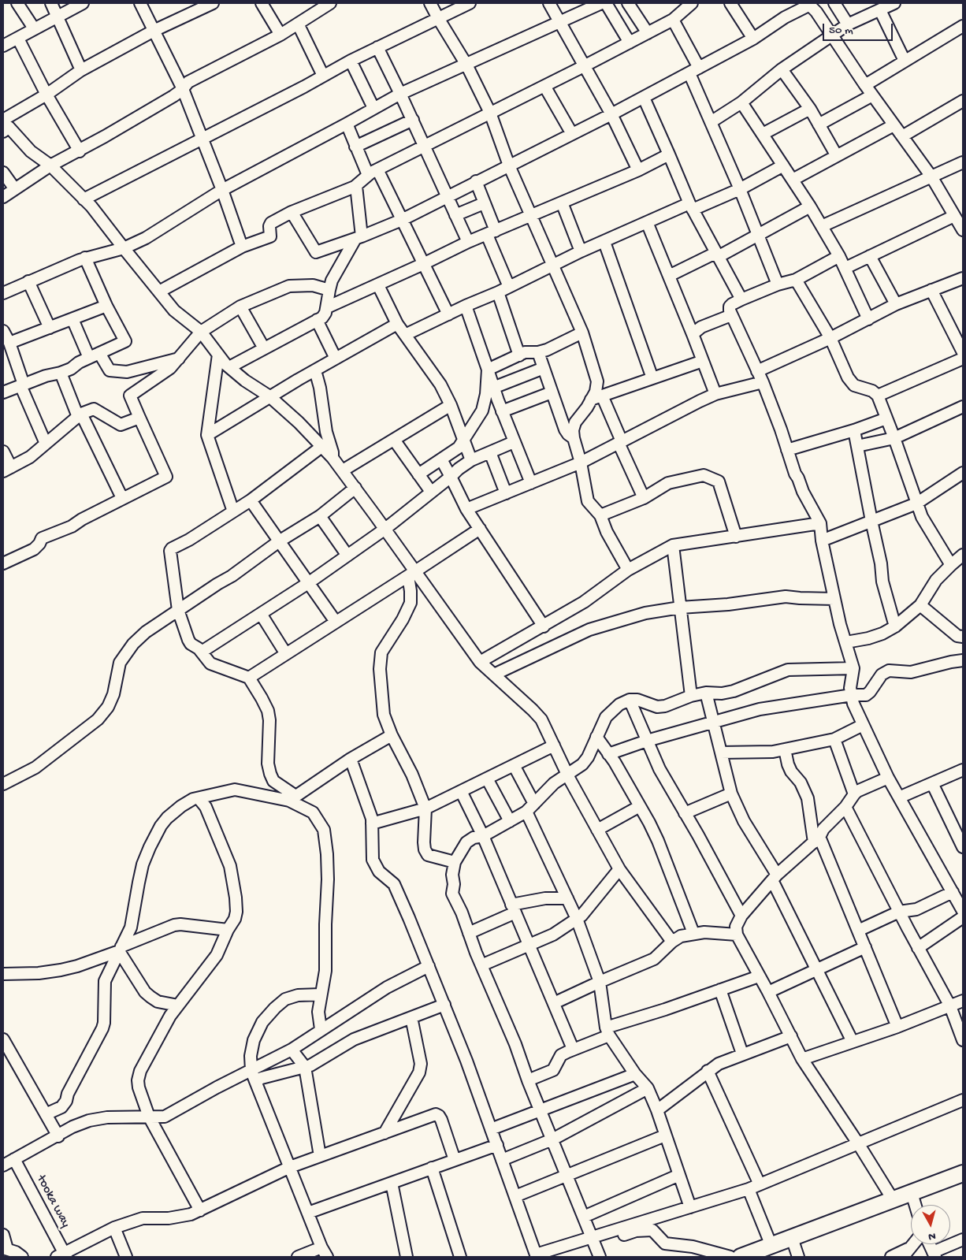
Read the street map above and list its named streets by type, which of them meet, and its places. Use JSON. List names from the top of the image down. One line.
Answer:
{"streets":{"street":["tooka way"]},"scale_bar":"50 m","north":"bottom"}
